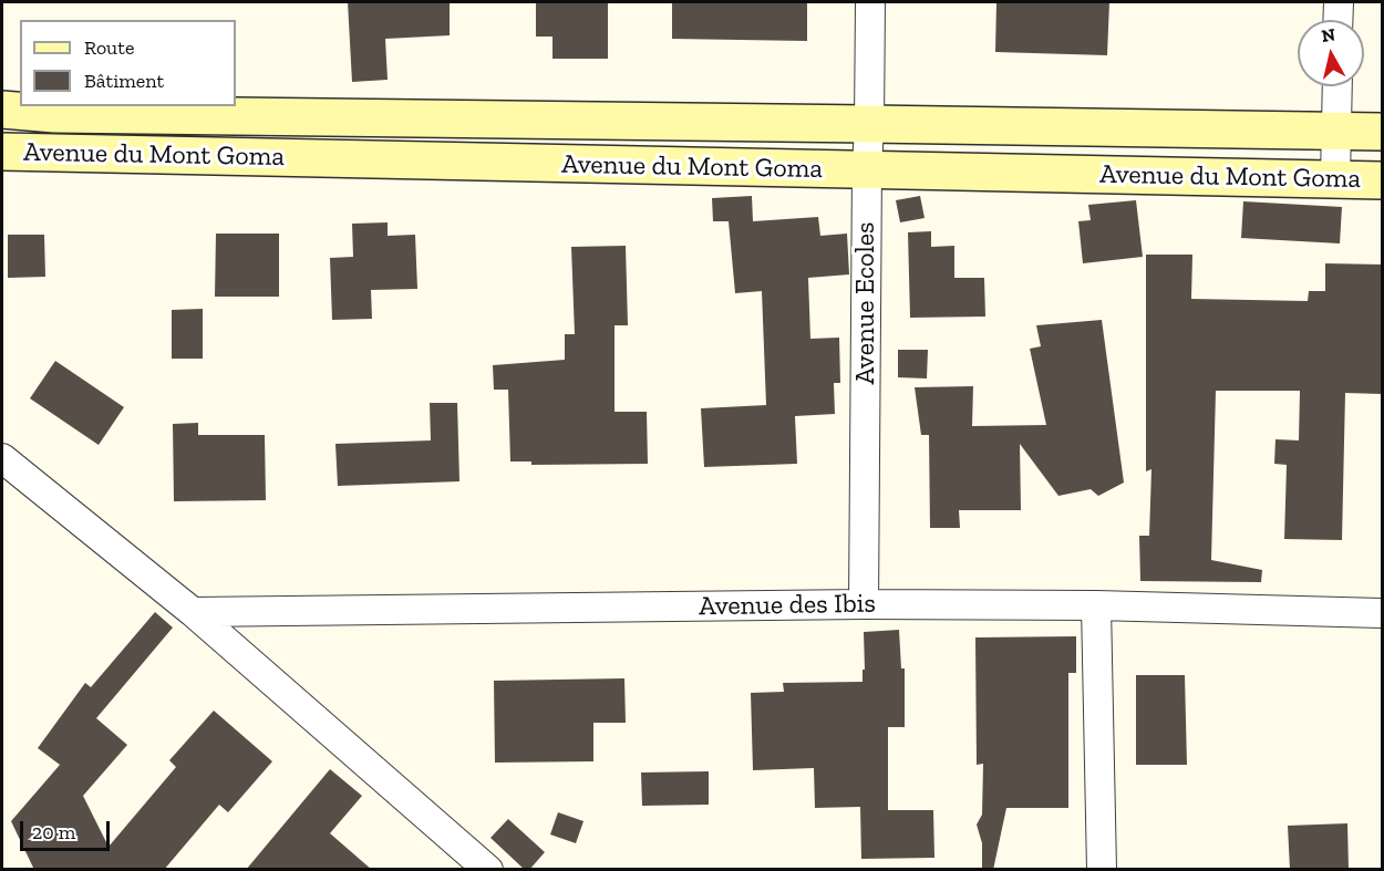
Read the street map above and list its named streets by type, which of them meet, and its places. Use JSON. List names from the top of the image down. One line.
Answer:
{"streets":{"street":["Avenue du Mont Goma","Avenue Ecoles","Avenue des Ibis"]},"crossings":[["Avenue du Mont Goma","Avenue Ecoles"],["Avenue Ecoles","Avenue des Ibis"]],"legend":["Route","Bâtiment"],"scale_bar":"20 m","north":"top"}
